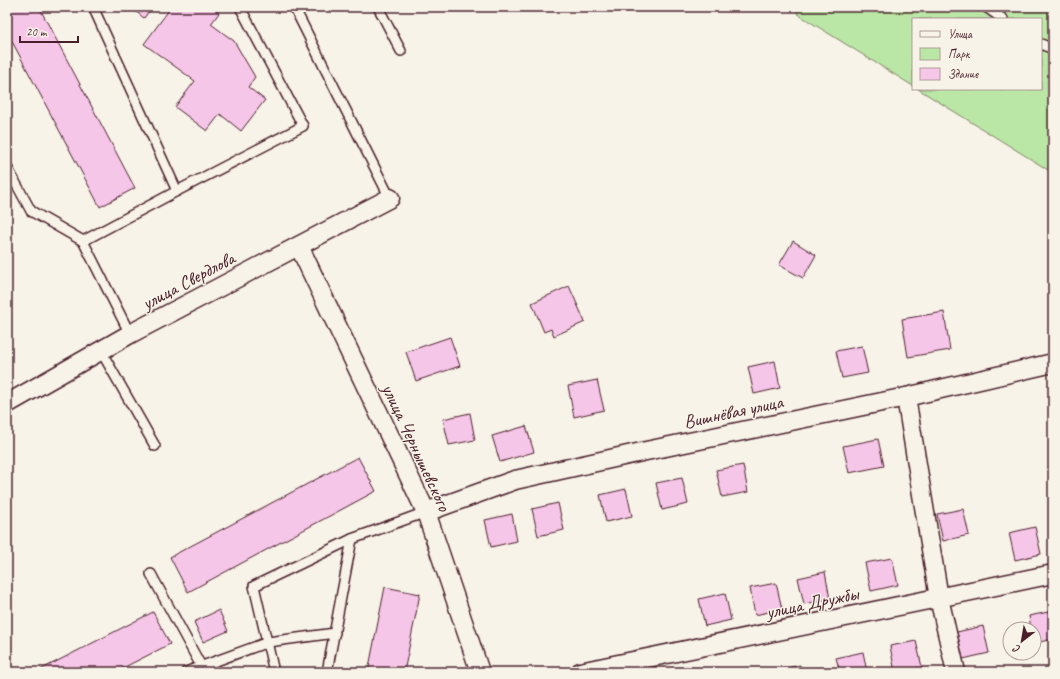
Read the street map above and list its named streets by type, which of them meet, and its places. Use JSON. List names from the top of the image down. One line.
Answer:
{"streets":{"street":["улица Свердлова","Вишнёвая улица","улица Чернышевского","улица Дружбы"]},"crossings":[["улица Свердлова","улица Чернышевского"],["Вишнёвая улица","улица Чернышевского"]],"legend":["Улица","Парк","Здание"],"scale_bar":"20 m","north":"bottom left"}
